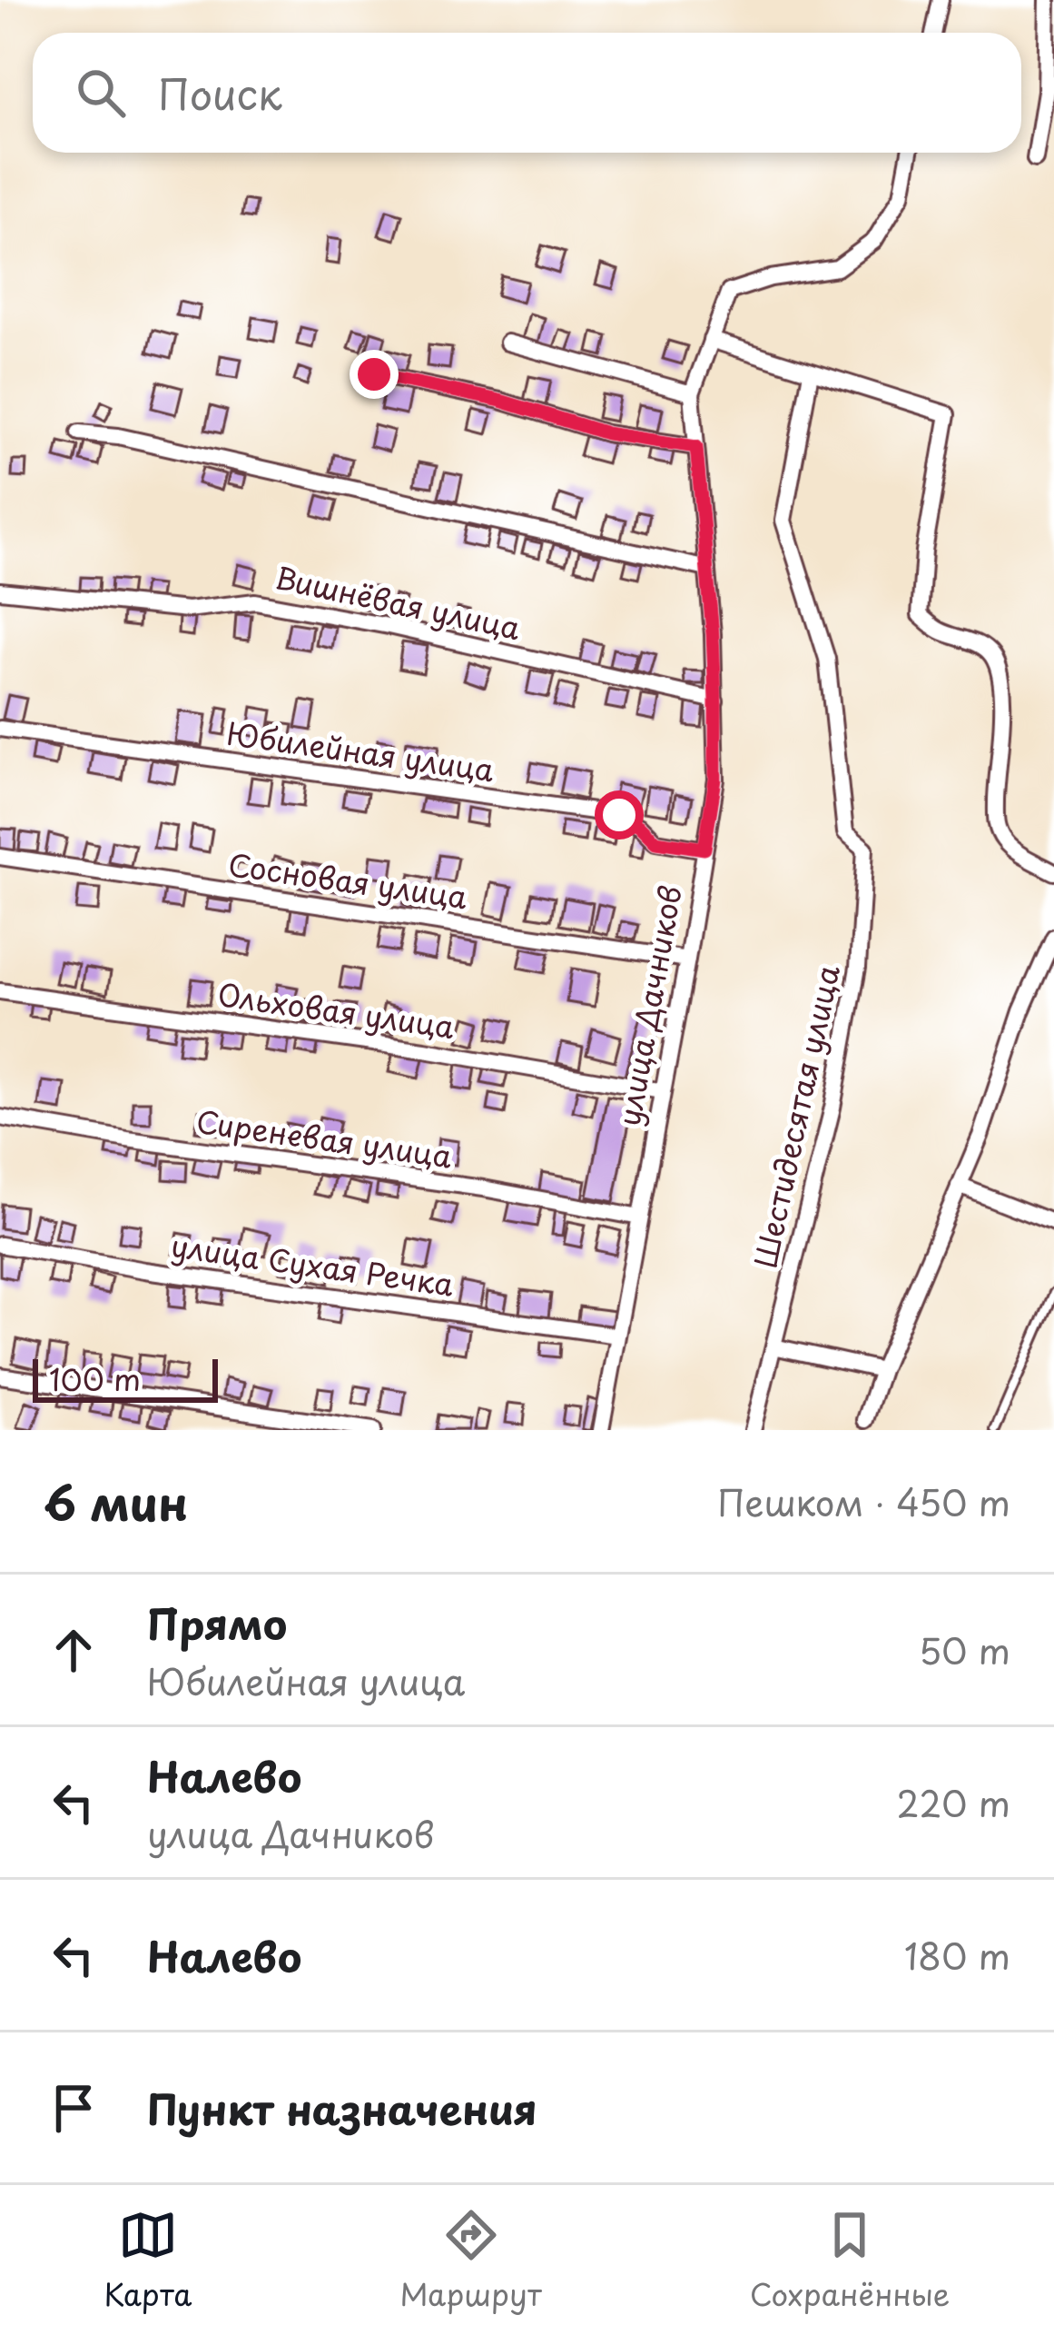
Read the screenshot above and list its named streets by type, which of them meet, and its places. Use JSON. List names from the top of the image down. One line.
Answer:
{"streets":{"street":["Вишнёвая улица","Юбилейная улица","Сосновая улица","улица Дачников","Ольховая улица","Шестидесятая улица","Сиреневая улица","улица Сухая Речка"]},"crossings":[["Вишнёвая улица","улица Дачников"],["Юбилейная улица","улица Дачников"],["Сосновая улица","улица Дачников"],["улица Дачников","Ольховая улица"],["улица Дачников","Сиреневая улица"],["улица Дачников","улица Сухая Речка"]],"scale_bar":"100 m","page":{"search":"Поиск","scale":"100 m","heading":["6 мин","Пешком · 450 m"],"list":[["Прямо","Юбилейная улица","50 m"],["Налево","улица Дачников","220 m"],["Налево","180 m"],"Пункт назначения"],"nav":["Карта","Маршрут","Сохранённые"]}}
